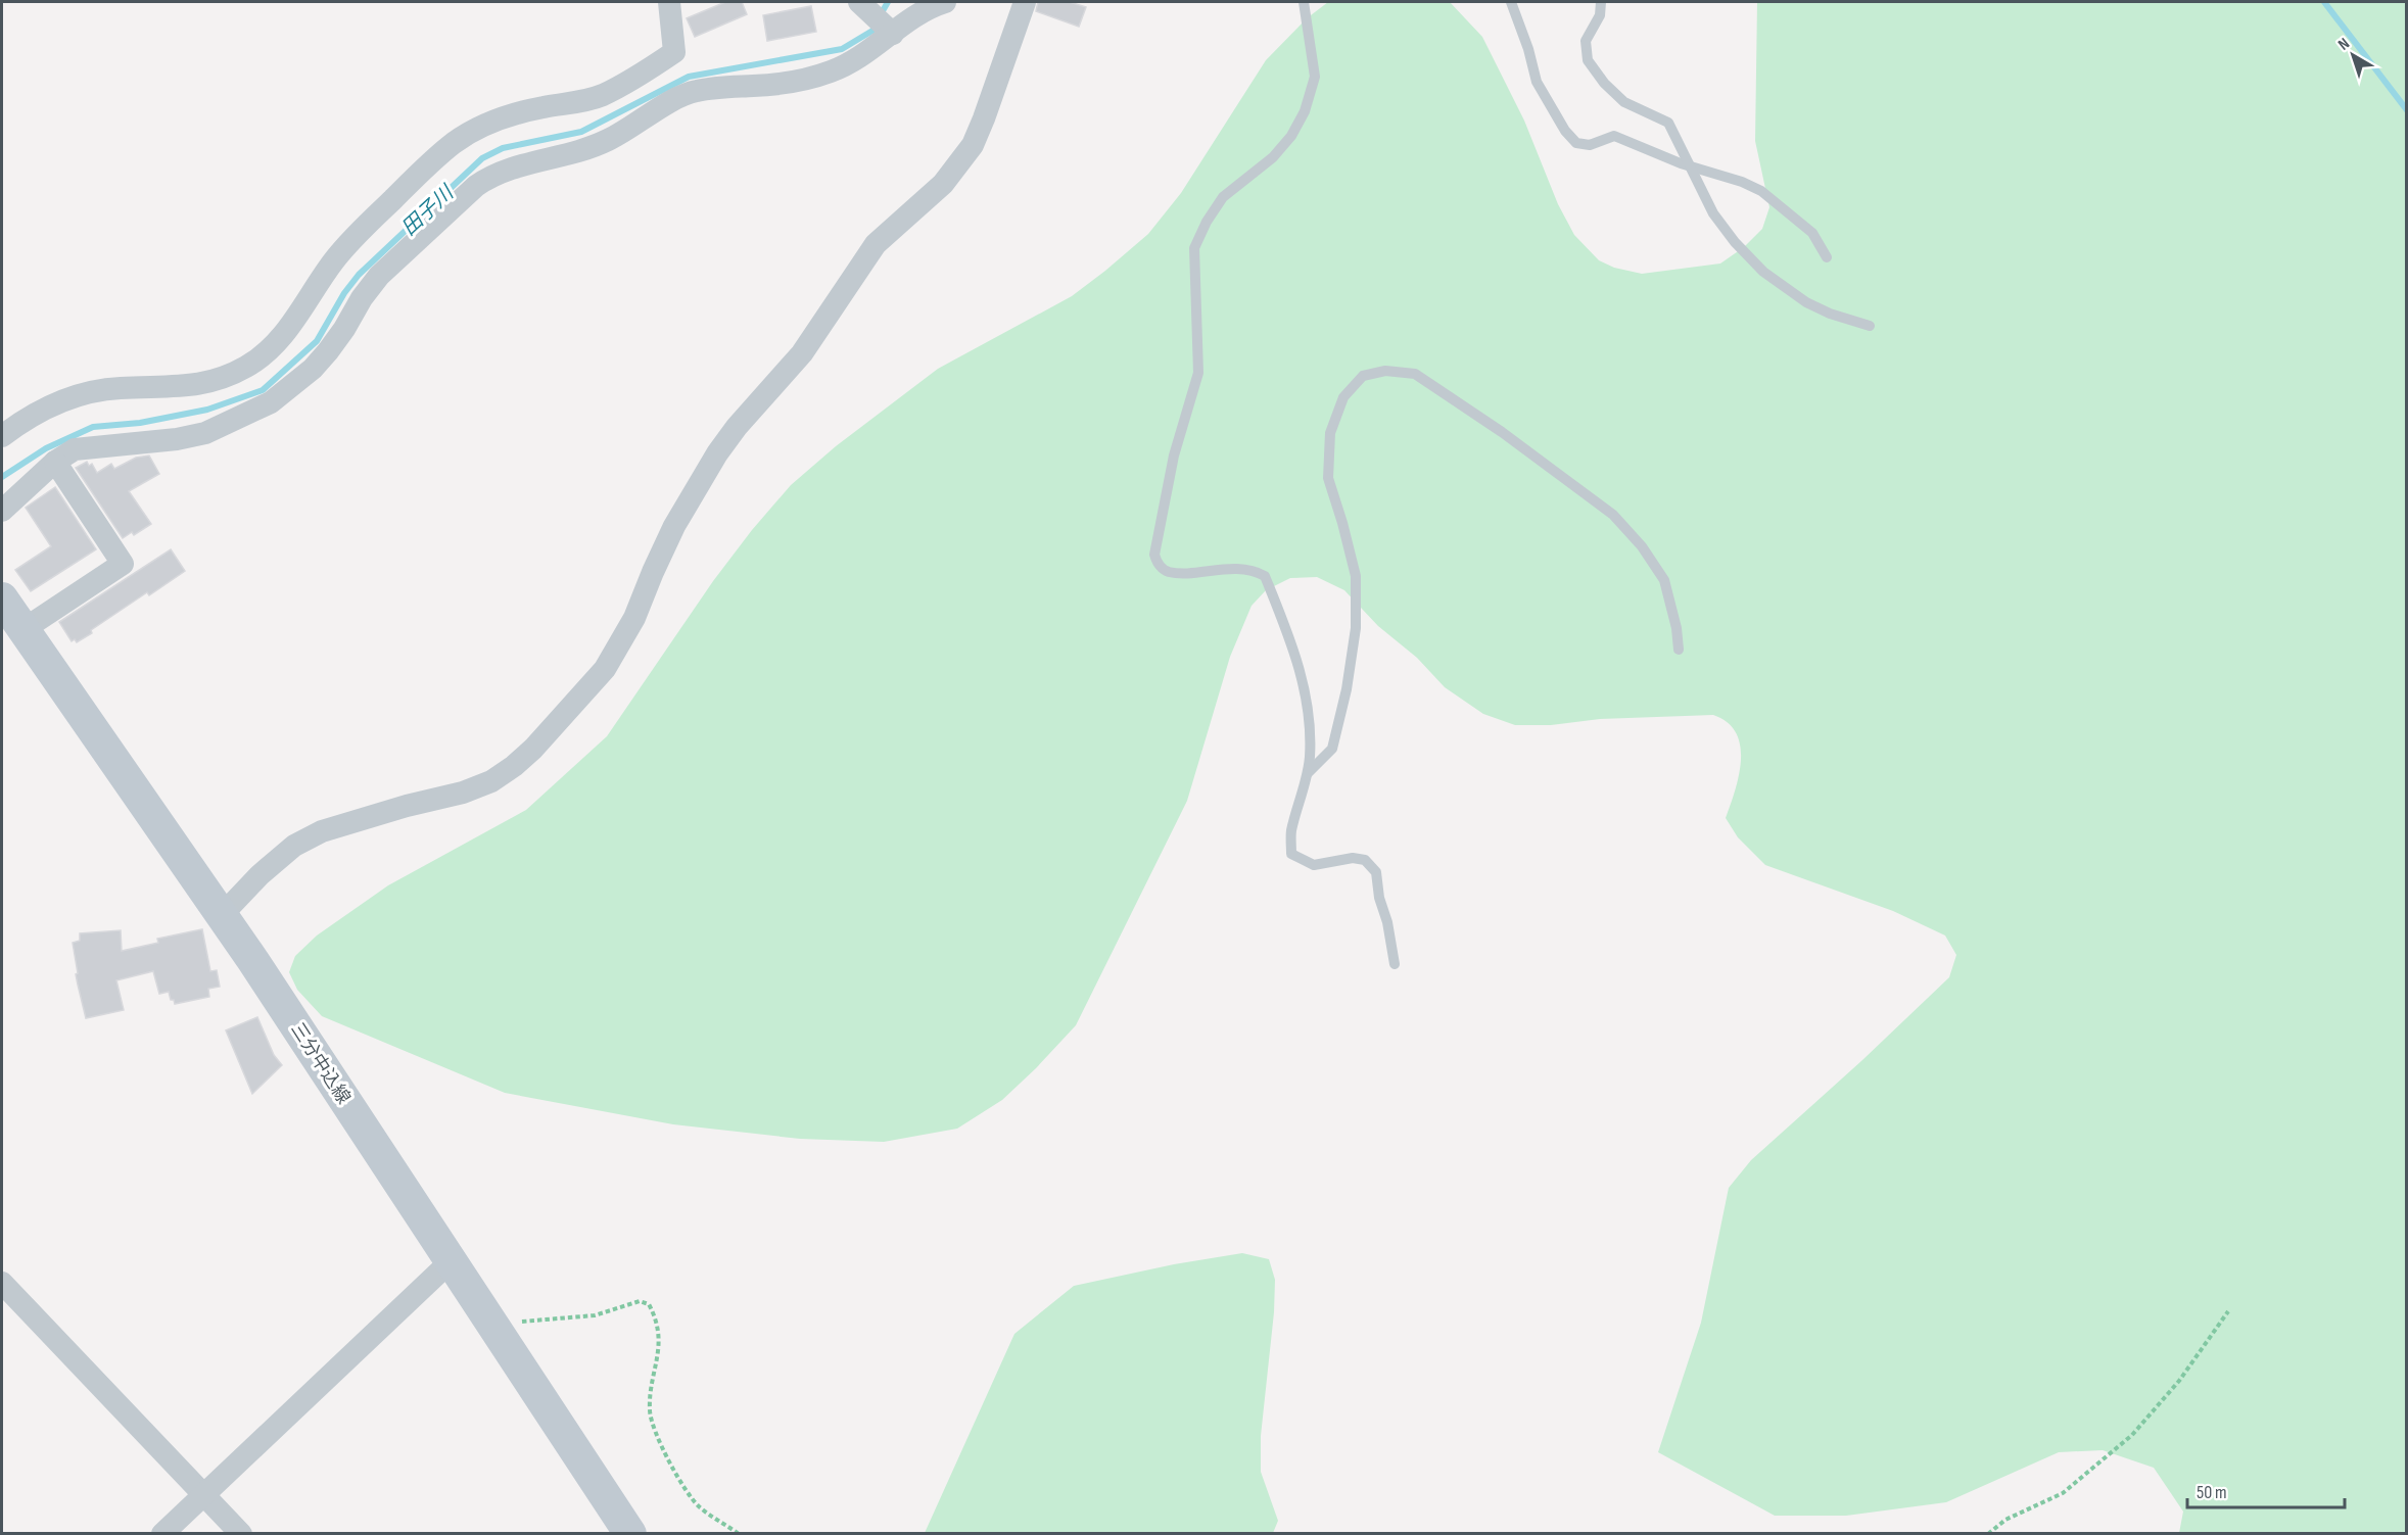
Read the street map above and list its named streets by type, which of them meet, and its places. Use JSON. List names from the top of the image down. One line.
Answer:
{"streets":{"main road":["三分中込線"]},"water":["田子川"],"scale_bar":"50 m","north":"top left"}
